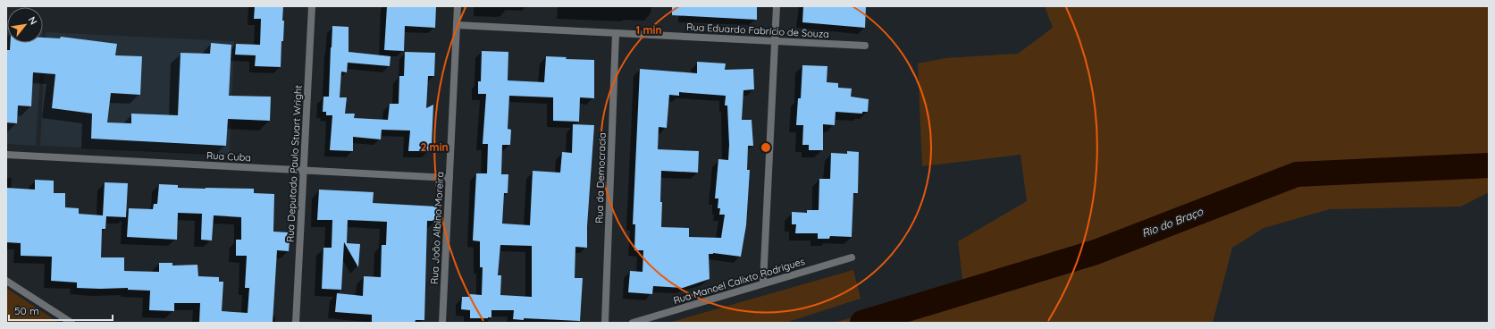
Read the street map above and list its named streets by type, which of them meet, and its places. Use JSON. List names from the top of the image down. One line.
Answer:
{"streets":{"street":["Rua Eduardo Fabrício de Souza","Rua Cuba","Rua Deputado Paulo Stuart Wright","Rua da Democracia","Rua João Albino Moreira","Rua Manoel Calixto Rodrigues"]},"crossings":[["Rua Eduardo Fabrício de Souza","Rua da Democracia"],["Rua Eduardo Fabrício de Souza","Rua João Albino Moreira"],["Rua Cuba","Rua Deputado Paulo Stuart Wright"],["Rua Cuba","Rua João Albino Moreira"]],"water":["Rio do Braço"],"scale_bar":"50 m","north":"top right","rings":["1 min","2 min"]}
